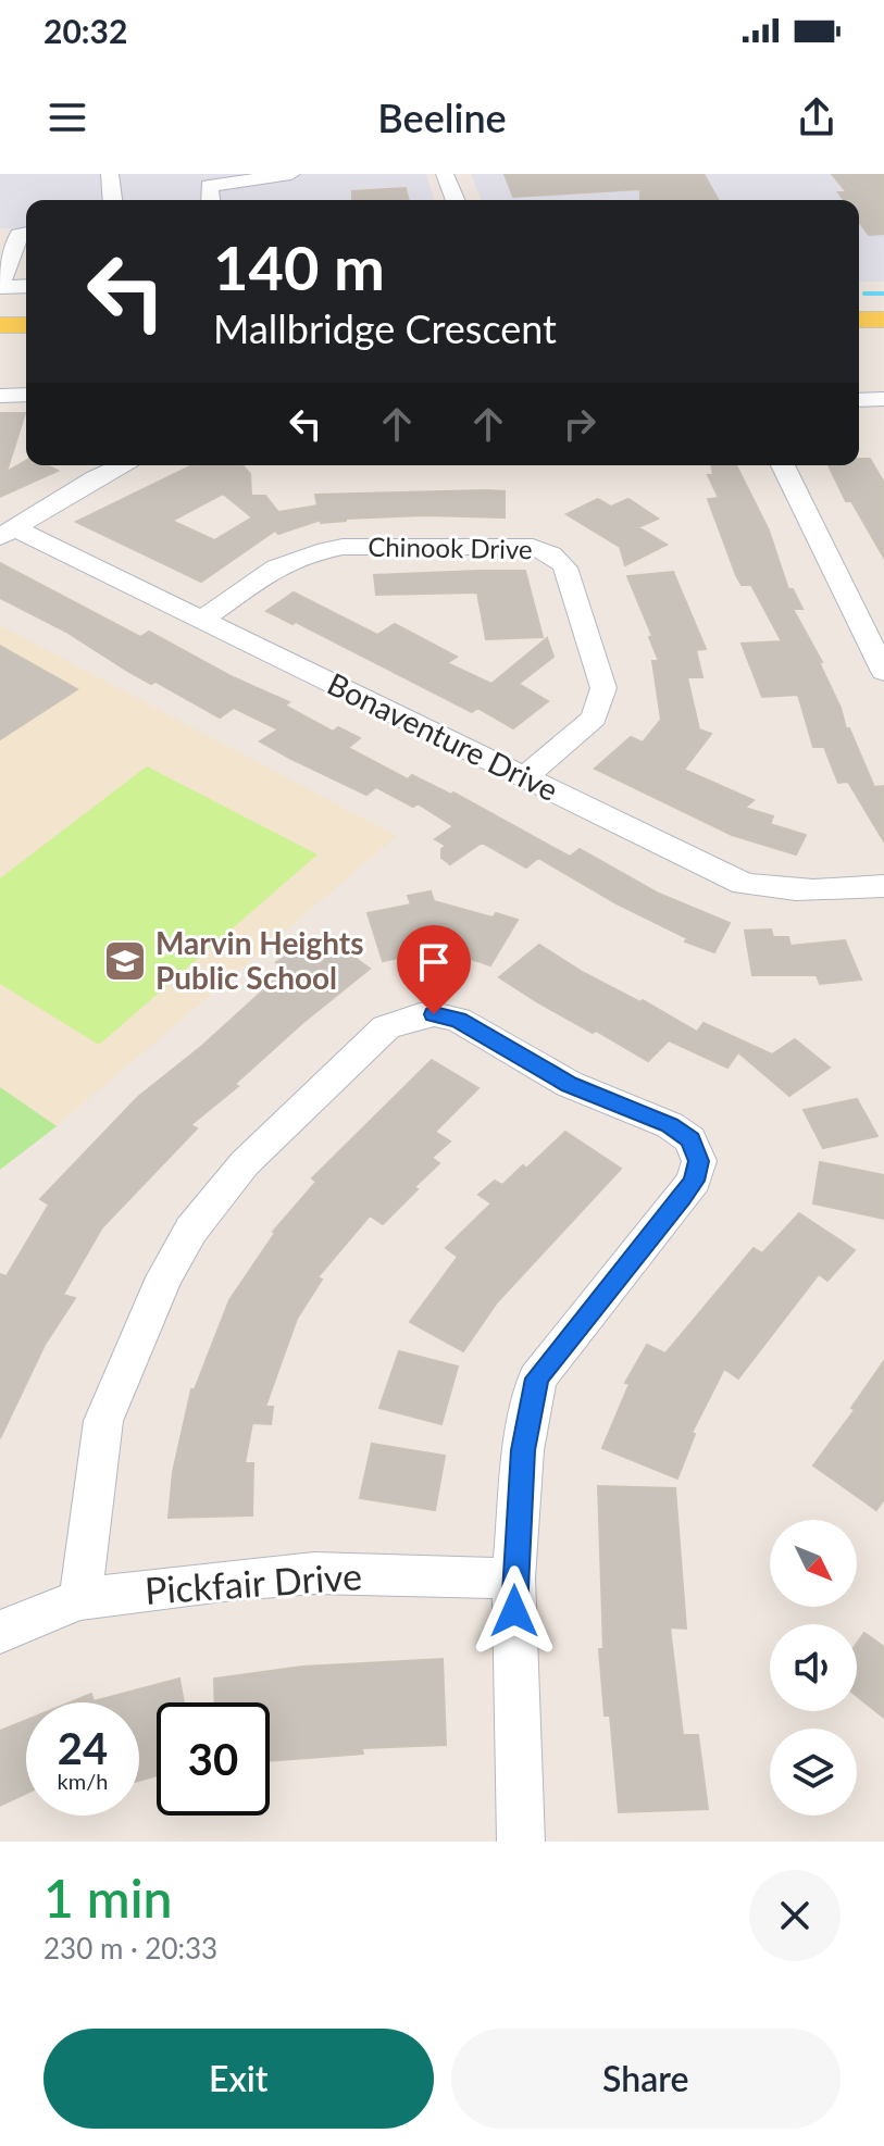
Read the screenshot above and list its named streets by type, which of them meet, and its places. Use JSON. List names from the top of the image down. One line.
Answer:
{"streets":{"street":["Chinook Drive","Bonaventure Drive","Pickfair Drive"]},"crossings":[["Chinook Drive","Bonaventure Drive"]],"places":{"school or university":["Marvin Heights Public School"]},"north":"bottom right","page":{"status":"20:32","header":"Beeline","turn":["140 m","Mallbridge Crescent"],"speed":"24 km/h","limit":"30","heading":["1 min","230 m · 20:33"],"buttons":["Exit","Share"]}}
